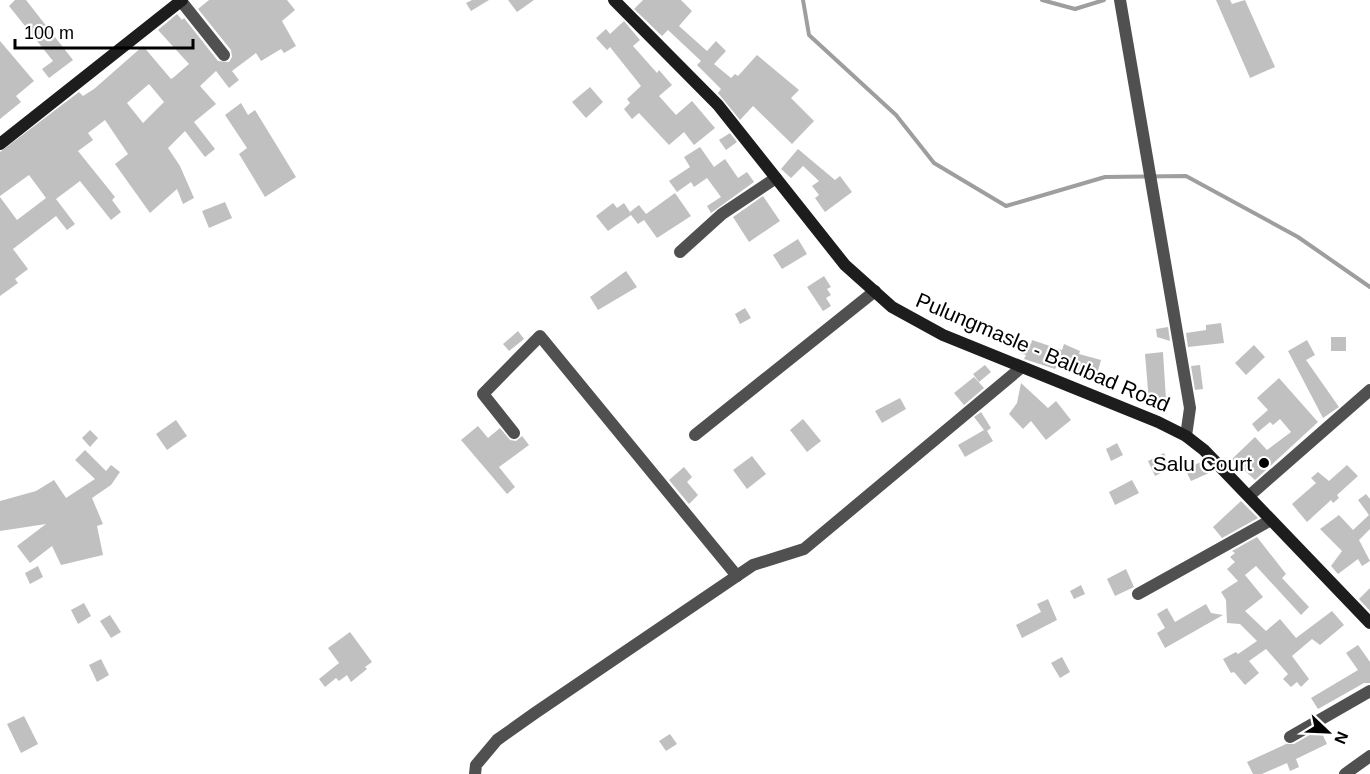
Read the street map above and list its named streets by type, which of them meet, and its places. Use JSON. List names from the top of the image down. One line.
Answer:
{"streets":{"street":["Pulungmasle - Balubad Road"]},"places":["Salu Court"],"scale_bar":"100 m","north":"bottom right"}
